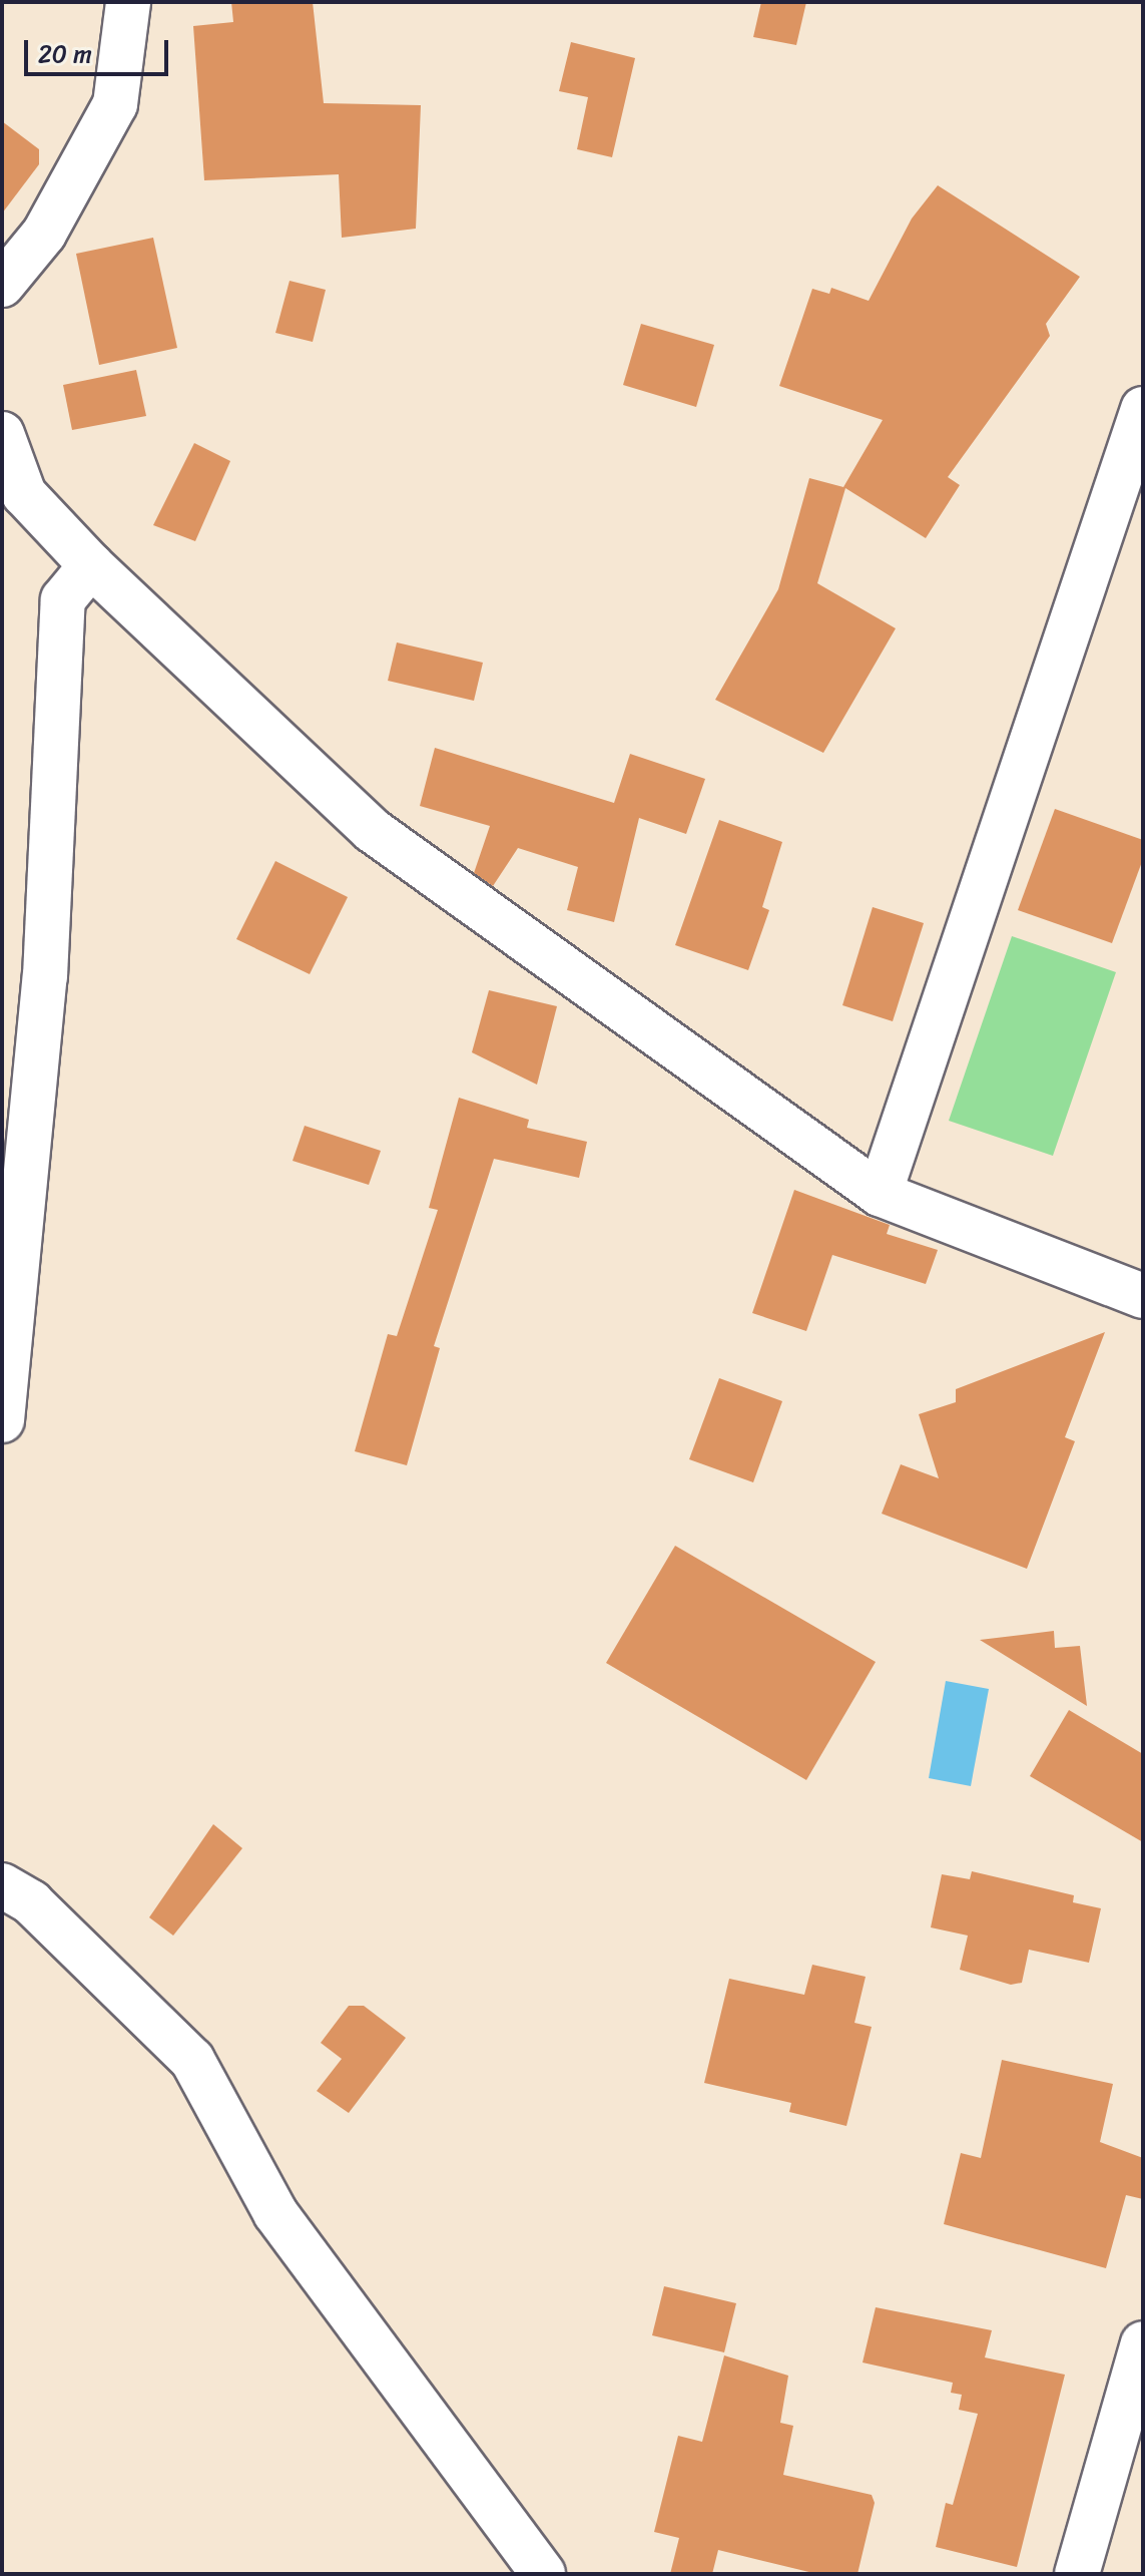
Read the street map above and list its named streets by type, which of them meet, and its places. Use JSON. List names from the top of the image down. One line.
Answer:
{"scale_bar":"20 m"}
